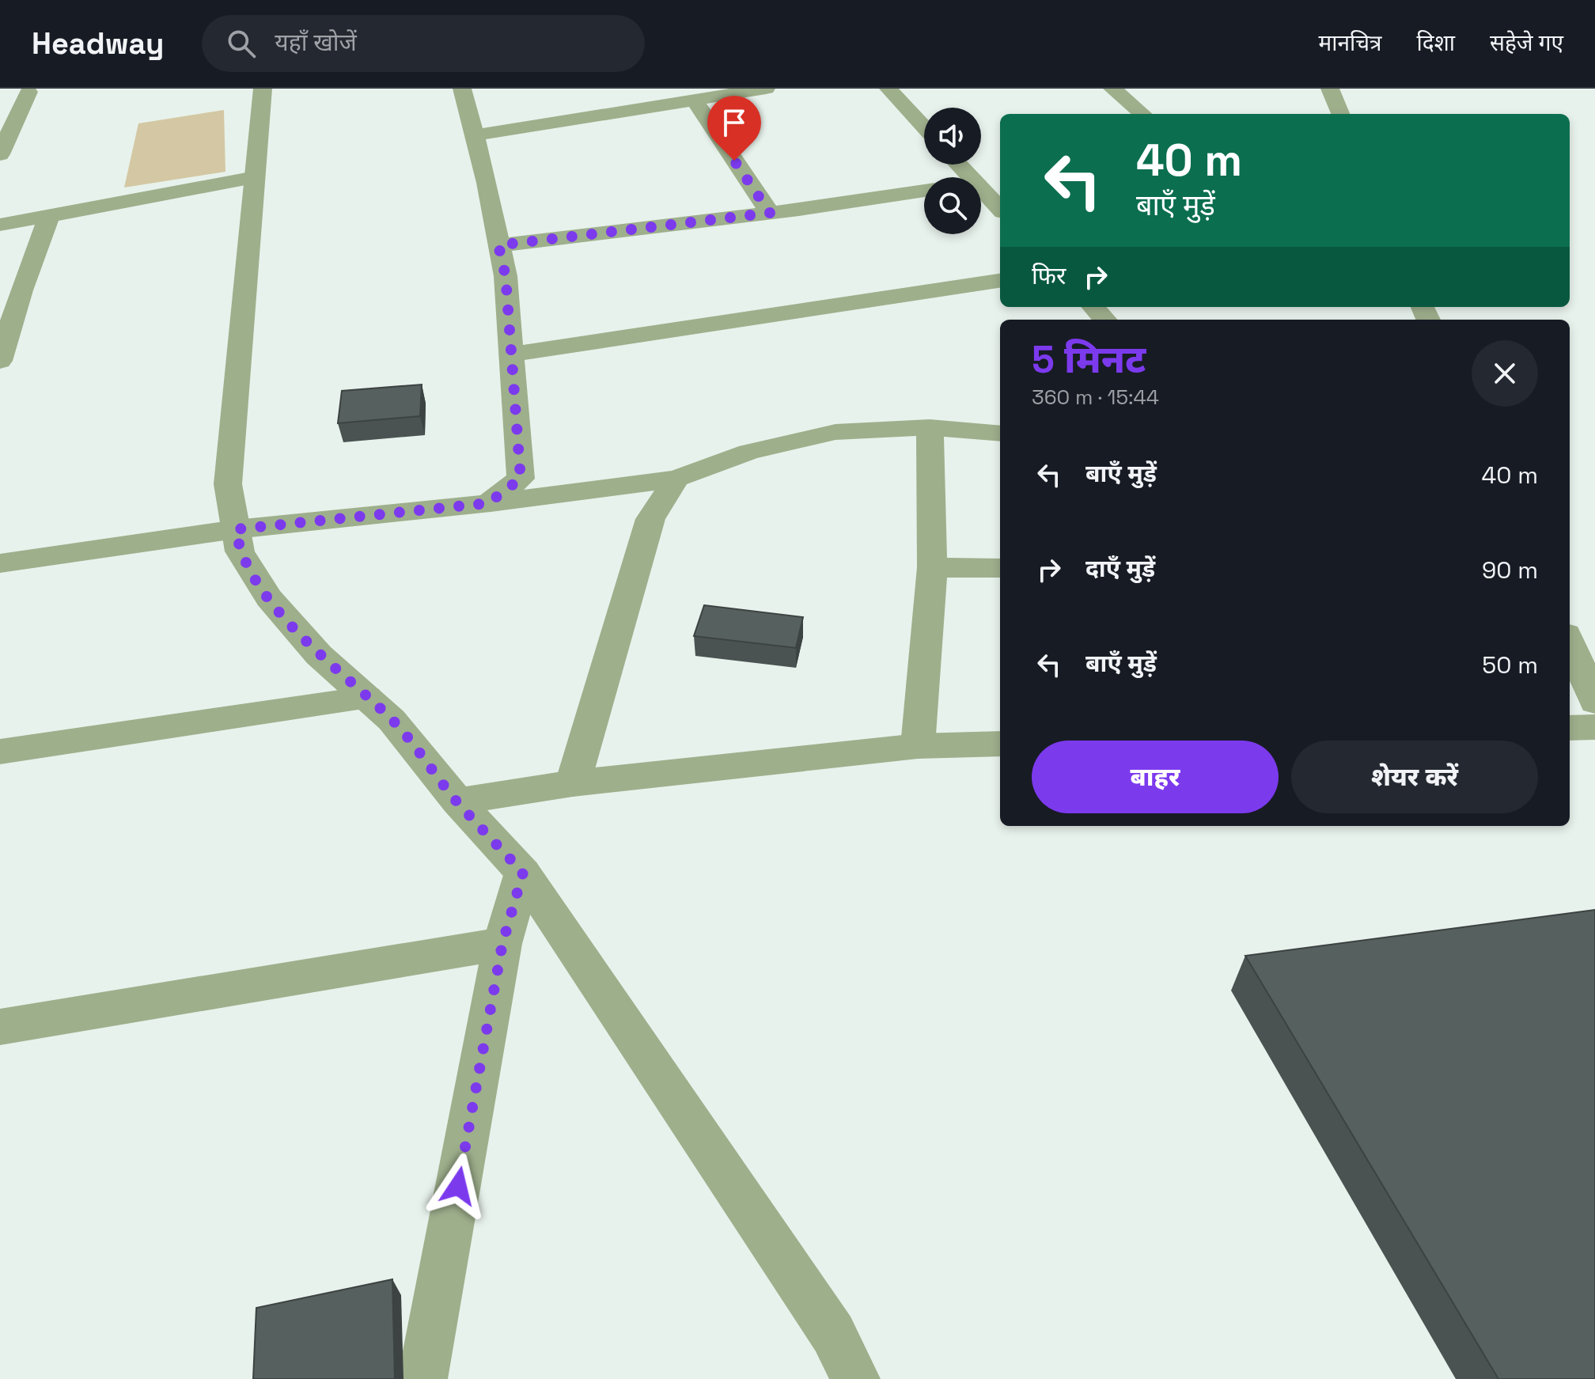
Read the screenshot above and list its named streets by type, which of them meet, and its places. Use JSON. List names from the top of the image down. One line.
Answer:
{"page":{"header":"Headway","search":"यहाँ खोजें","nav":["मानचित्र","दिशा","सहेजे गए"],"turn":["40 m","बाएँ मुड़ें"],"then":"फिर","heading":["5 मिनट","360 m · 15:44"],"list":[{"name":"बाएँ मुड़ें","value":"40 m"},{"name":"दाएँ मुड़ें","value":"90 m"},{"name":"बाएँ मुड़ें","value":"50 m"}],"buttons":["बाहर","शेयर करें"]}}
